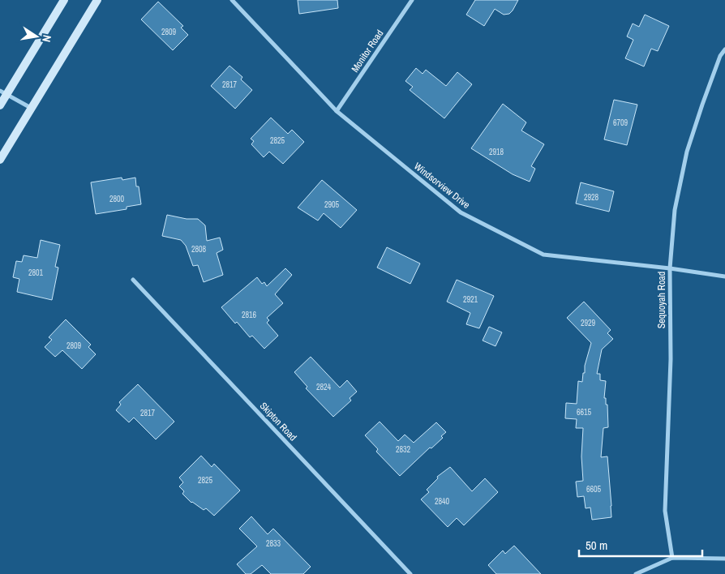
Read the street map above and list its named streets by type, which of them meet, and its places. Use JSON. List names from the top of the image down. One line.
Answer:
{"streets":{"street":["Monitor Road","Windsorview Drive","Sequoyah Road","Skipton Road"]},"crossings":[["Monitor Road","Windsorview Drive"],["Windsorview Drive","Sequoyah Road"]],"house_numbers":["2809","2817","6709","2825","2918","2928","2800","2905","2808","2801","2921","2816","2929","2809","2824","6615","2817","2832","2825","6605","2840","2833"],"scale_bar":"50 m","north":"right"}
